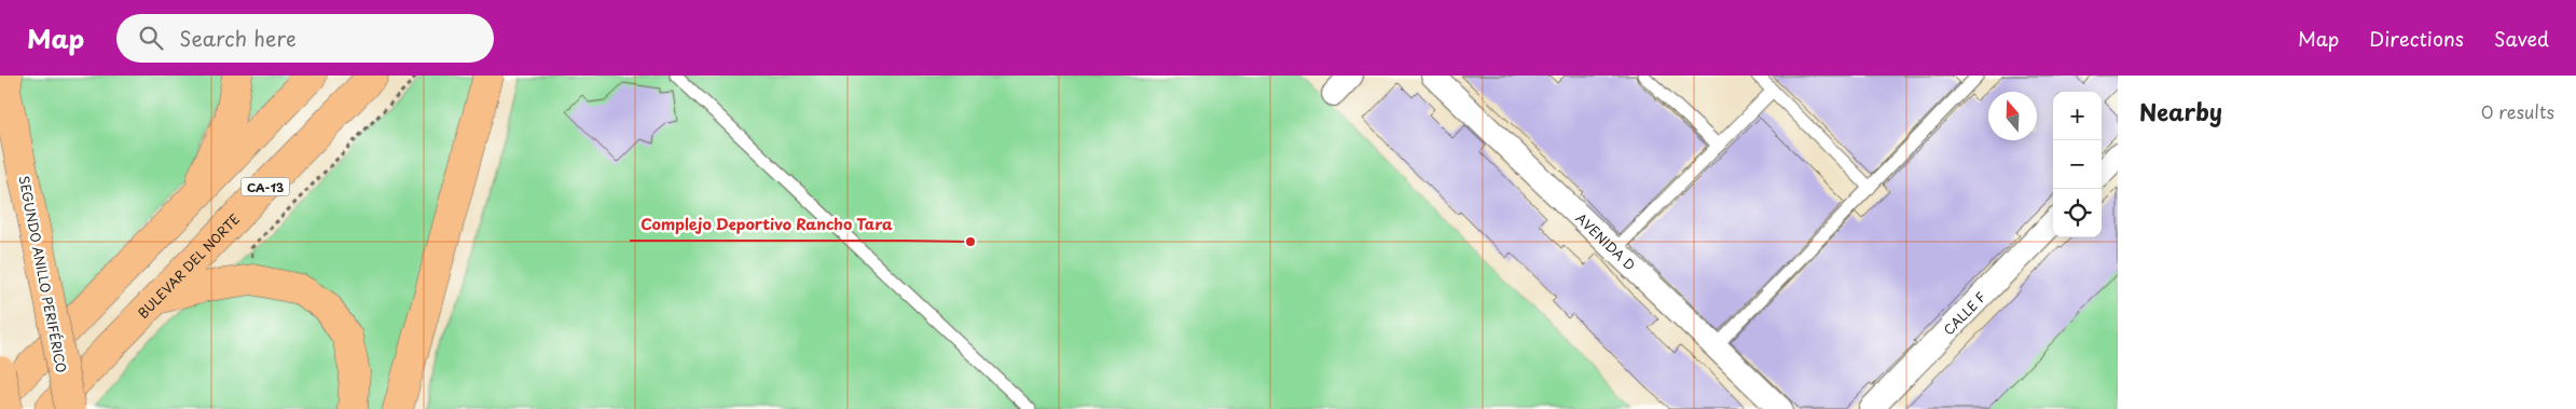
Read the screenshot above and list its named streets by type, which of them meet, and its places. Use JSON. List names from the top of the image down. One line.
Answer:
{"streets":{"main road":["CA-13","BULEVAR DEL NORTE","SEGUNDO ANILLO PERIFÉRICO"],"street":["AVENIDA D","CALLE F"]},"places":["Complejo Deportivo Rancho Tara"],"north":"top","page":{"header":"Map","search":"Search here","nav":["Map","Directions","Saved"],"heading":["Nearby","0 results"],"map_buttons":["+","−"]}}
